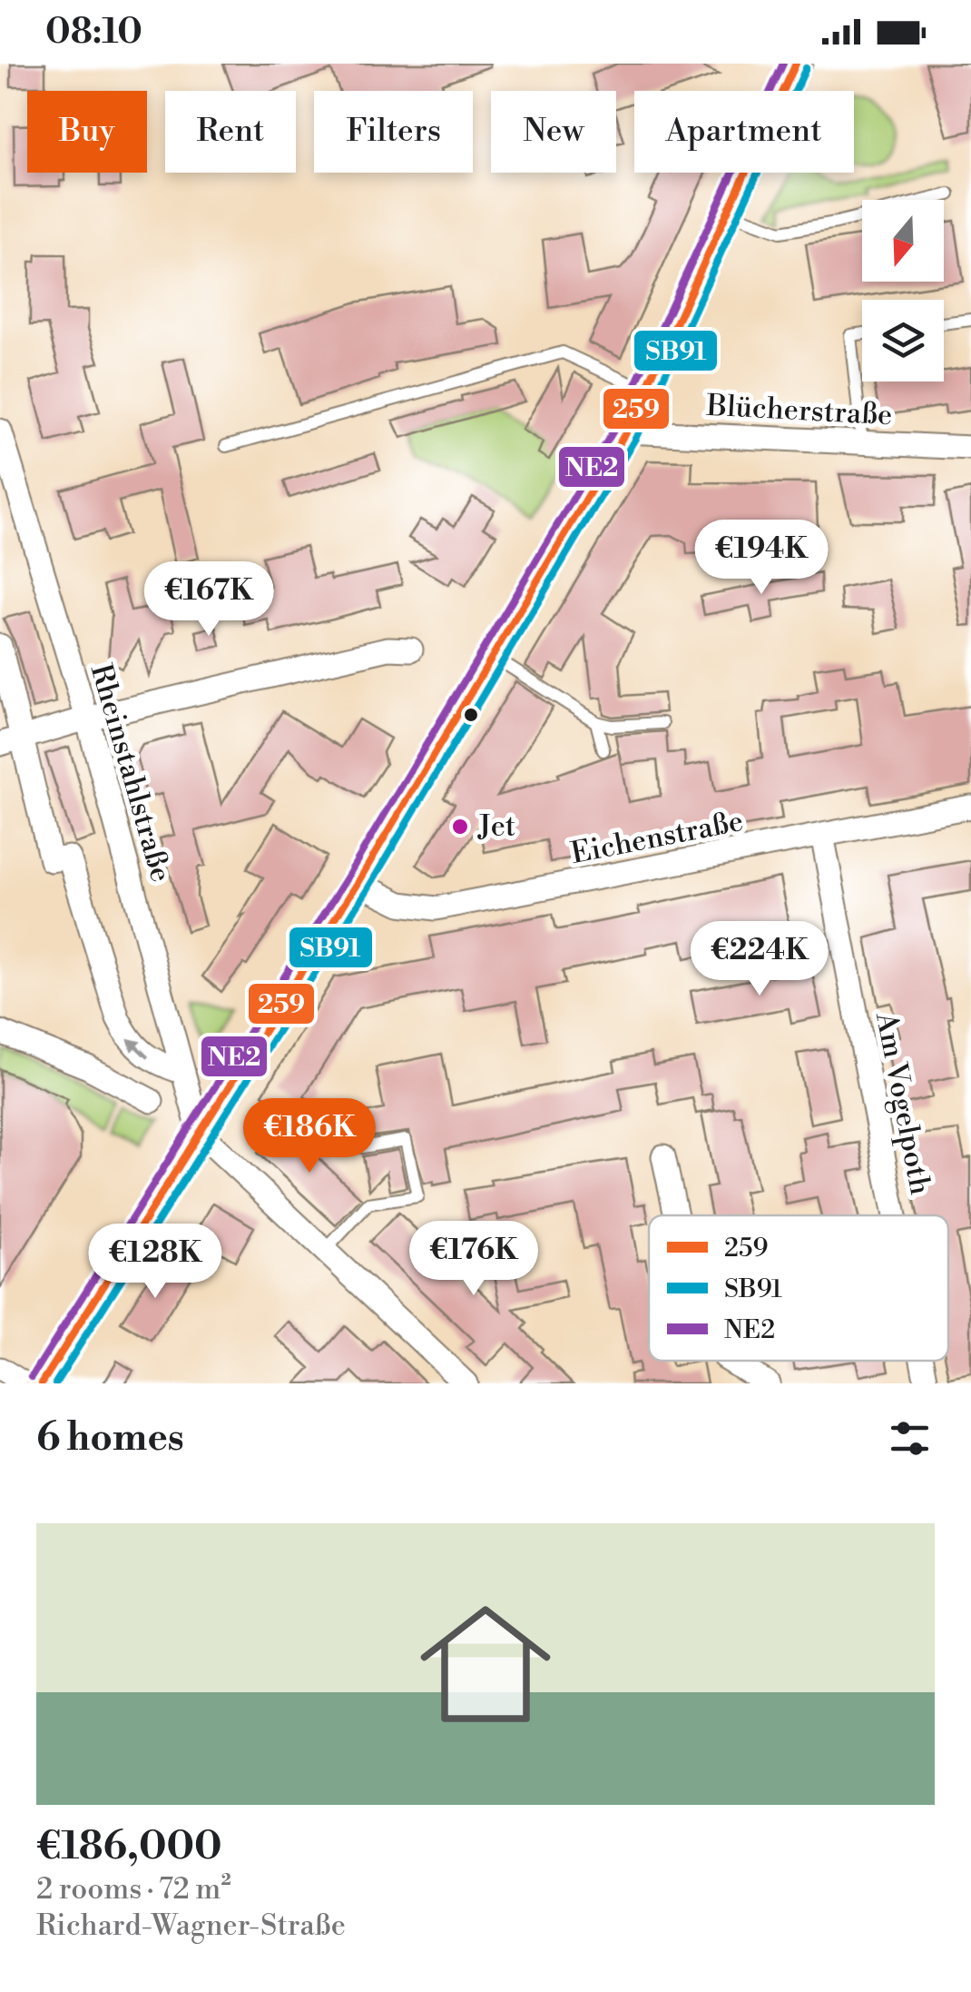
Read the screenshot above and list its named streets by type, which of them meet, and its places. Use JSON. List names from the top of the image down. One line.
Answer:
{"streets":{"street":["Blücherstraße","Rheinstahlstraße","Eichenstraße","Am Vogelpoth"]},"crossings":[["Eichenstraße","Am Vogelpoth"]],"places":["Jet"],"lines":["transit line 259","transit line NE2","transit line SB91"],"legend":["259","SB91","NE2"],"north":"bottom","page":{"status":"08:10","chip":["Buy","Rent","Filters","New","Apartment"],"price":["€194K","€167K","€224K","€186K","€176K","€128K"],"heading":"6 homes","list":[{"name":"€186,000","note":"2 rooms · 72 m² · Richard-Wagner-Straße"}]}}
